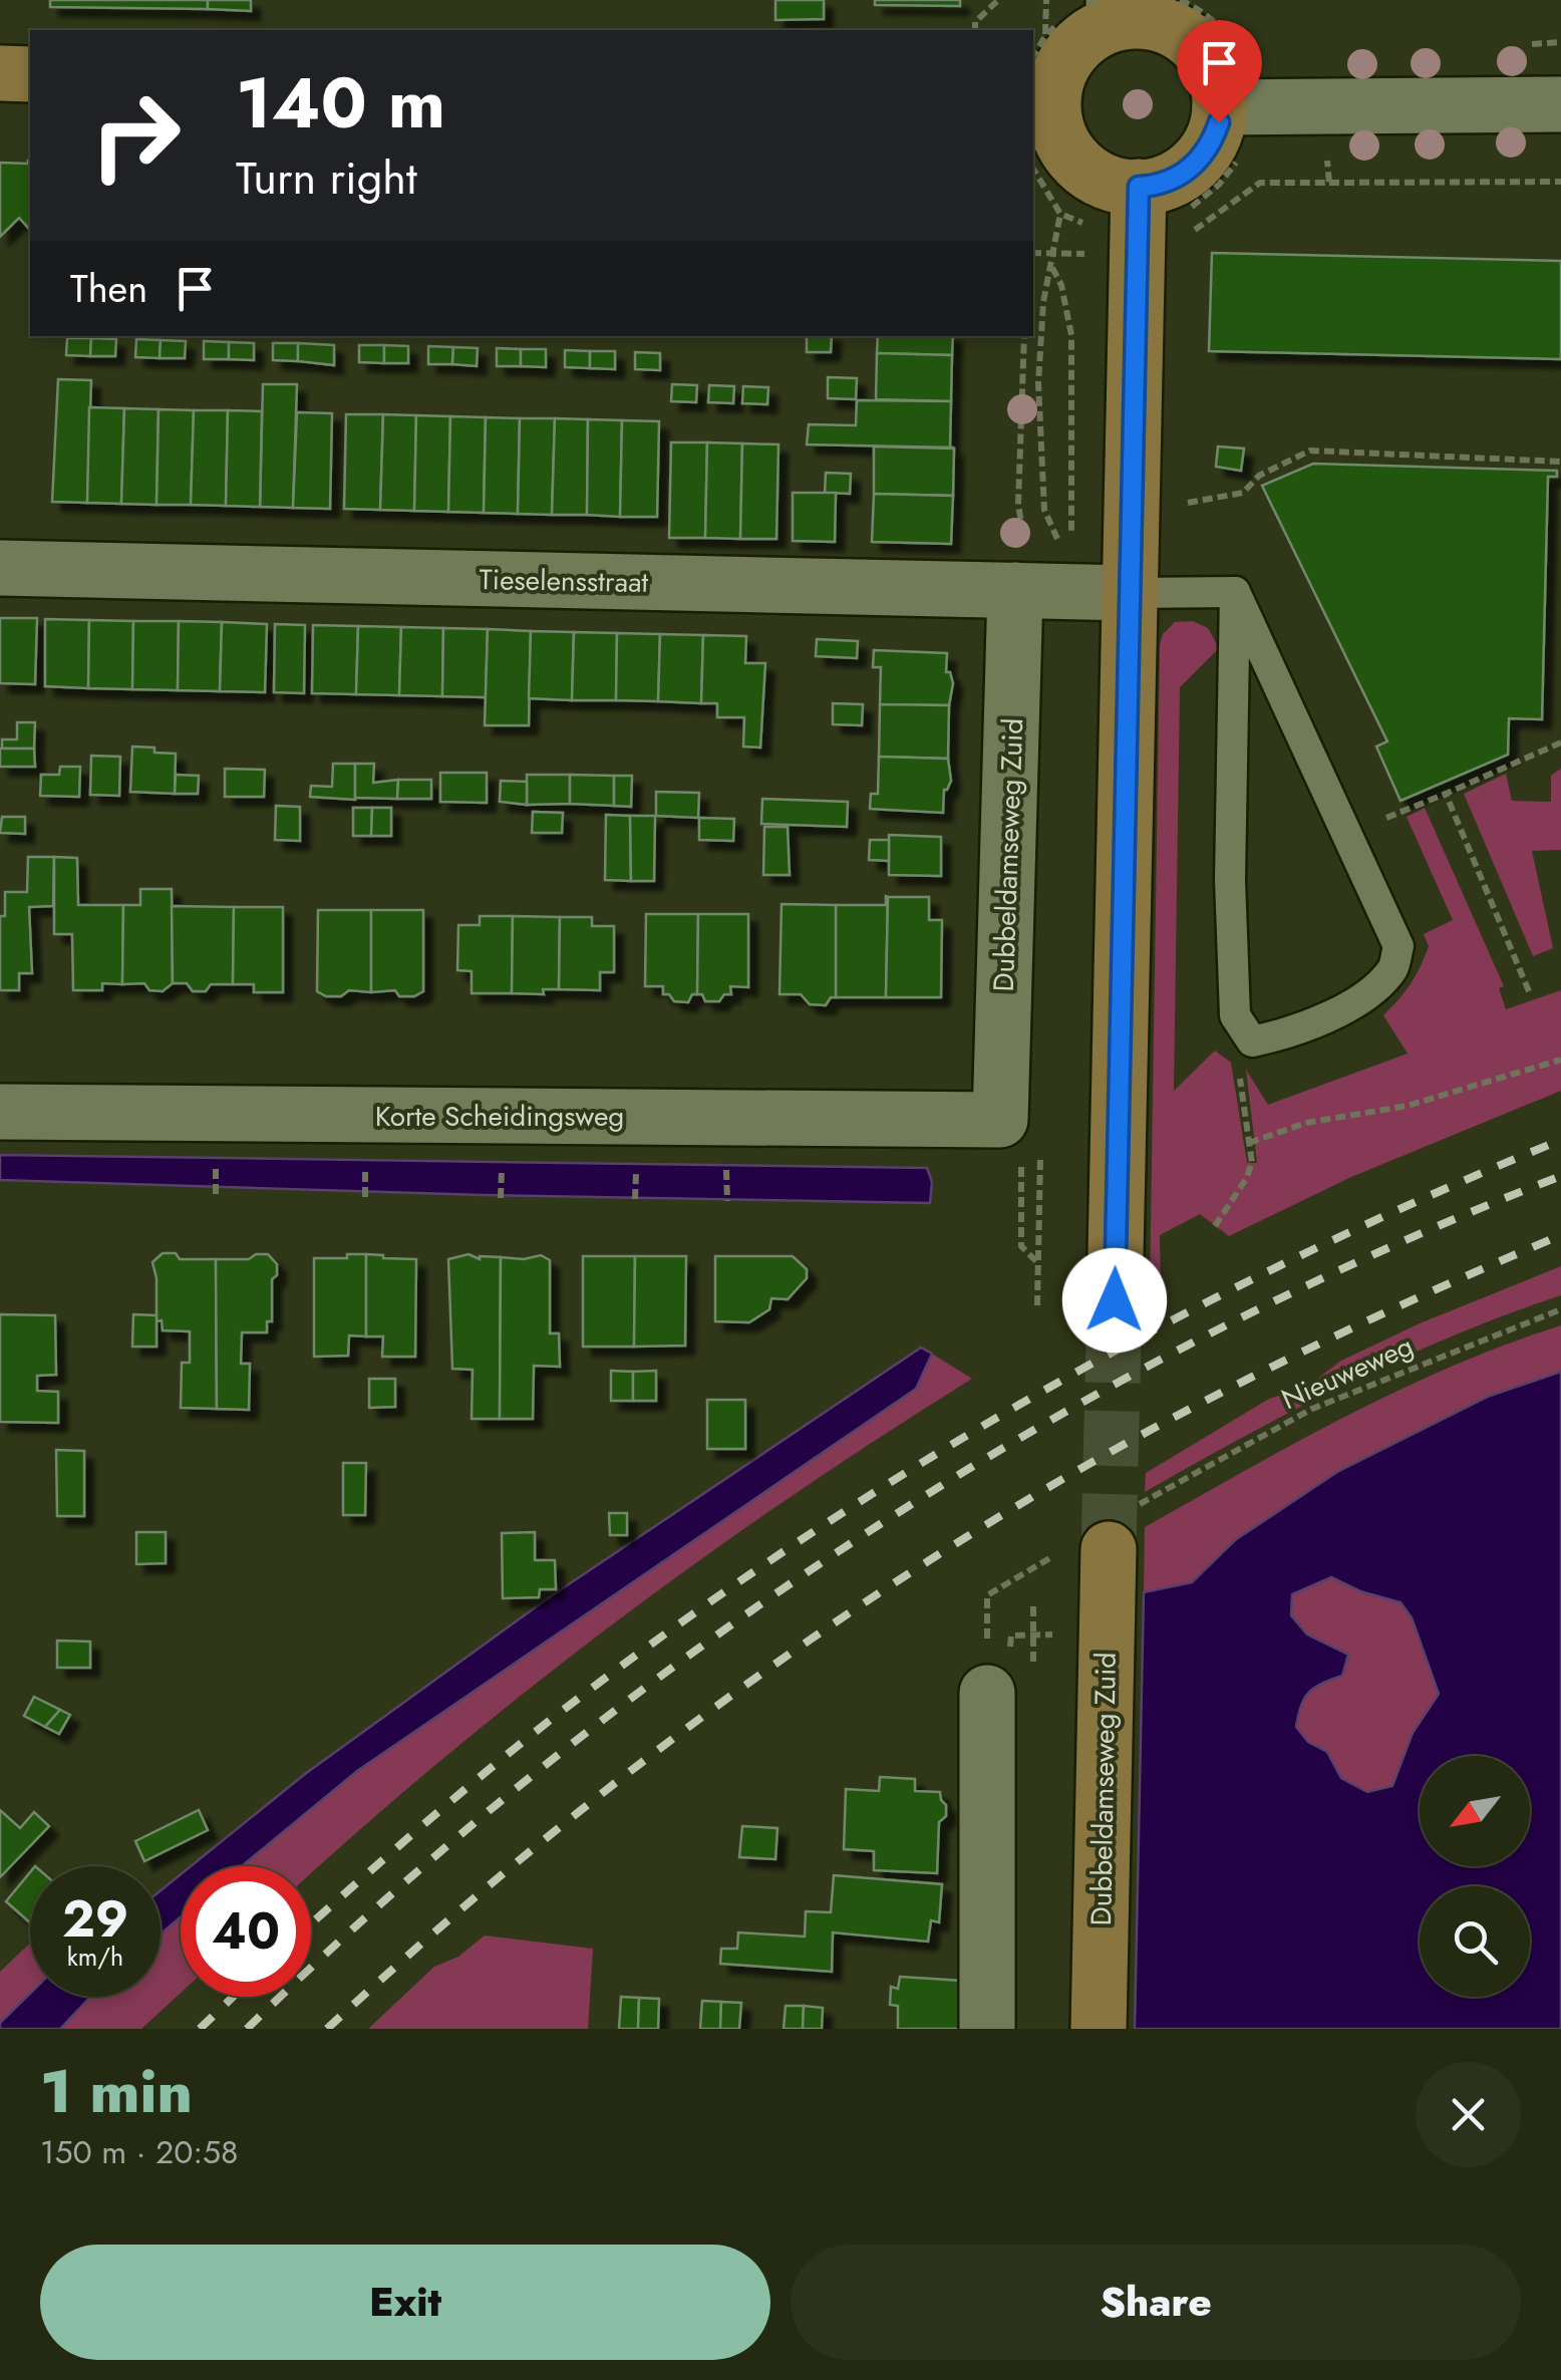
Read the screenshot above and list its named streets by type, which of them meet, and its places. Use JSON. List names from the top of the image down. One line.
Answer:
{"streets":{"street":["Tieselensstraat","Dubbeldamseweg Zuid","Korte Scheidingsweg"],"path":["Nieuweweg"]},"crossings":[["Tieselensstraat","Dubbeldamseweg Zuid"],["Dubbeldamseweg Zuid","Korte Scheidingsweg"],["Dubbeldamseweg Zuid","Nieuweweg"]],"north":"bottom left","page":{"turn":["140 m","Turn right"],"then":"Then","speed":"29 km/h","limit":"40","heading":["1 min","150 m · 20:58"],"buttons":["Exit","Share"]}}
